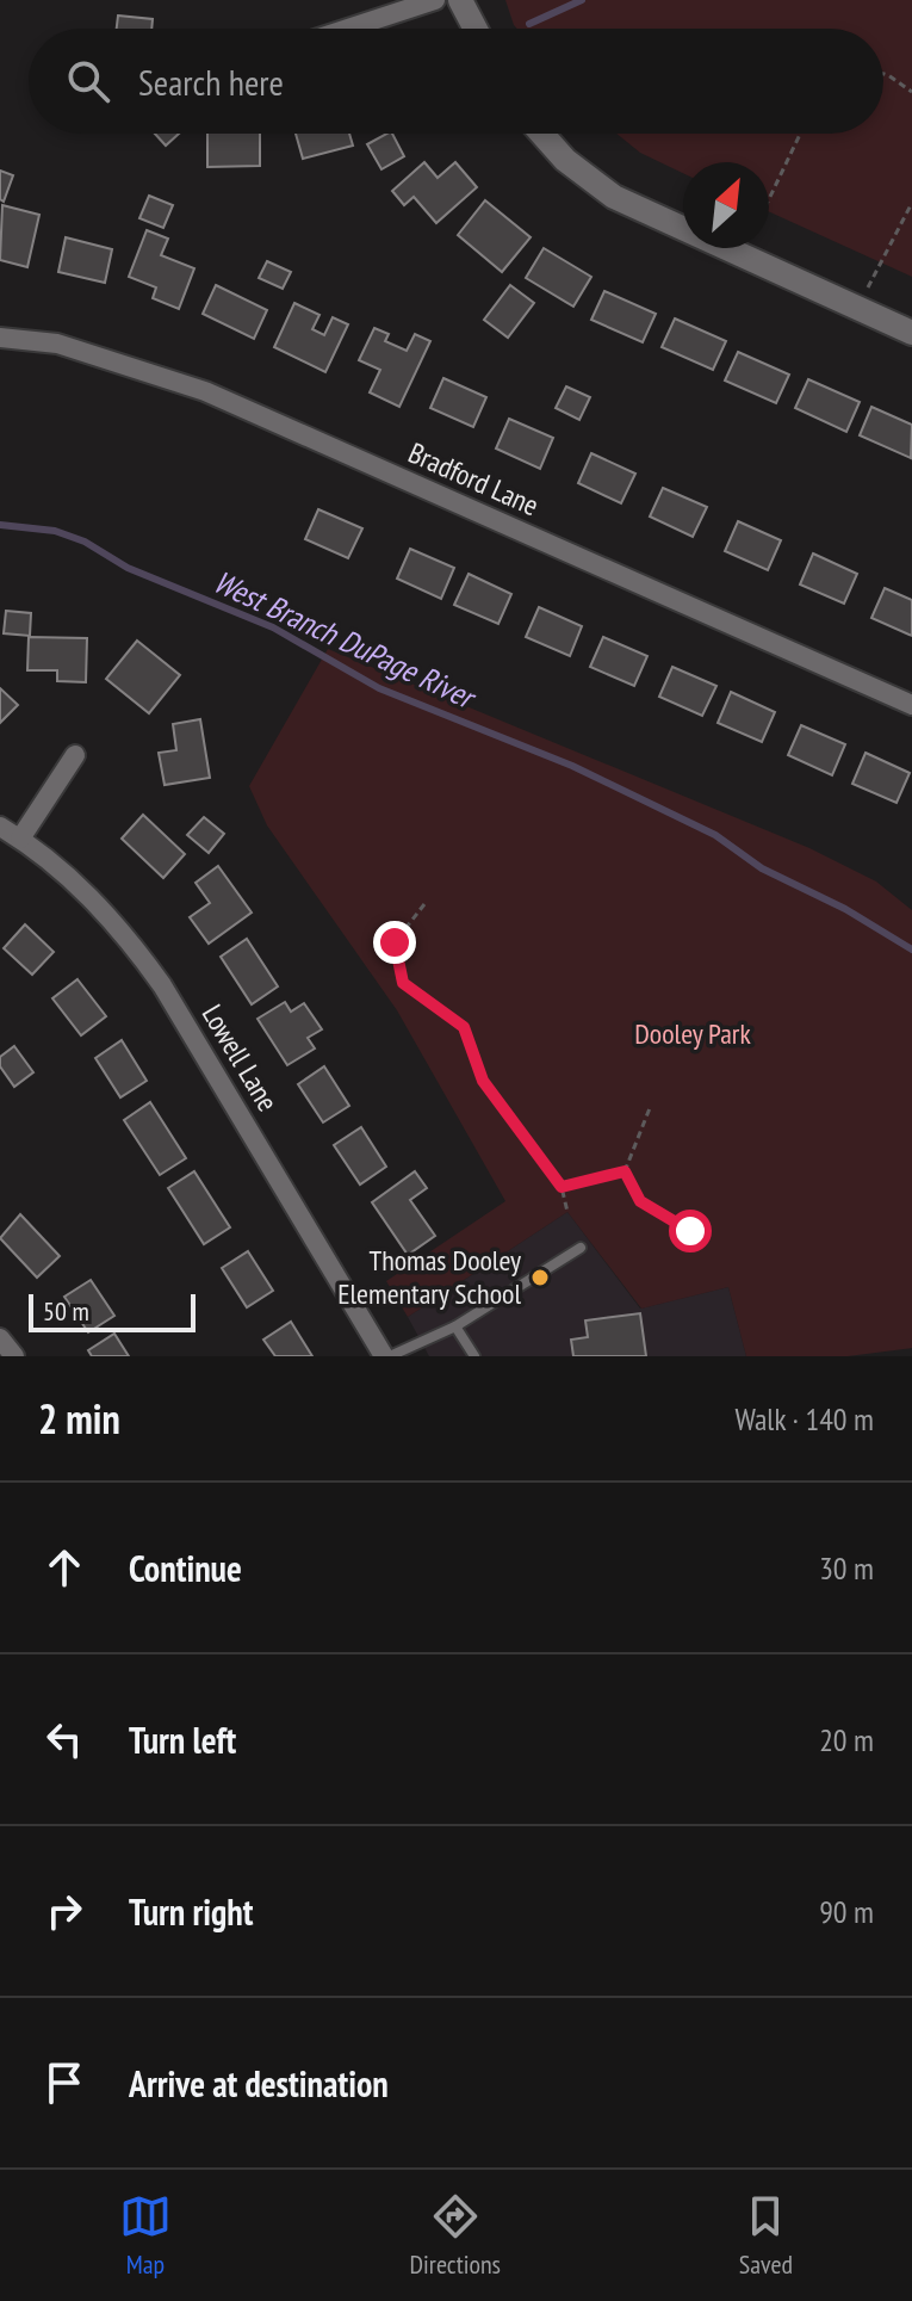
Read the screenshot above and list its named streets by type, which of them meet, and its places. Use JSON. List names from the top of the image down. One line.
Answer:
{"streets":{"street":["Bradford Lane","Lowell Lane"]},"water":["West Branch DuPage River"],"parks":["Dooley Park"],"places":["Thomas Dooley Elementary School"],"scale_bar":"50 m","north":"top right","page":{"search":"Search here","scale":"50 m","heading":["2 min","Walk · 140 m"],"list":[["Continue","30 m"],["Turn left","20 m"],["Turn right","90 m"],"Arrive at destination"],"nav":["Map","Directions","Saved"]}}
